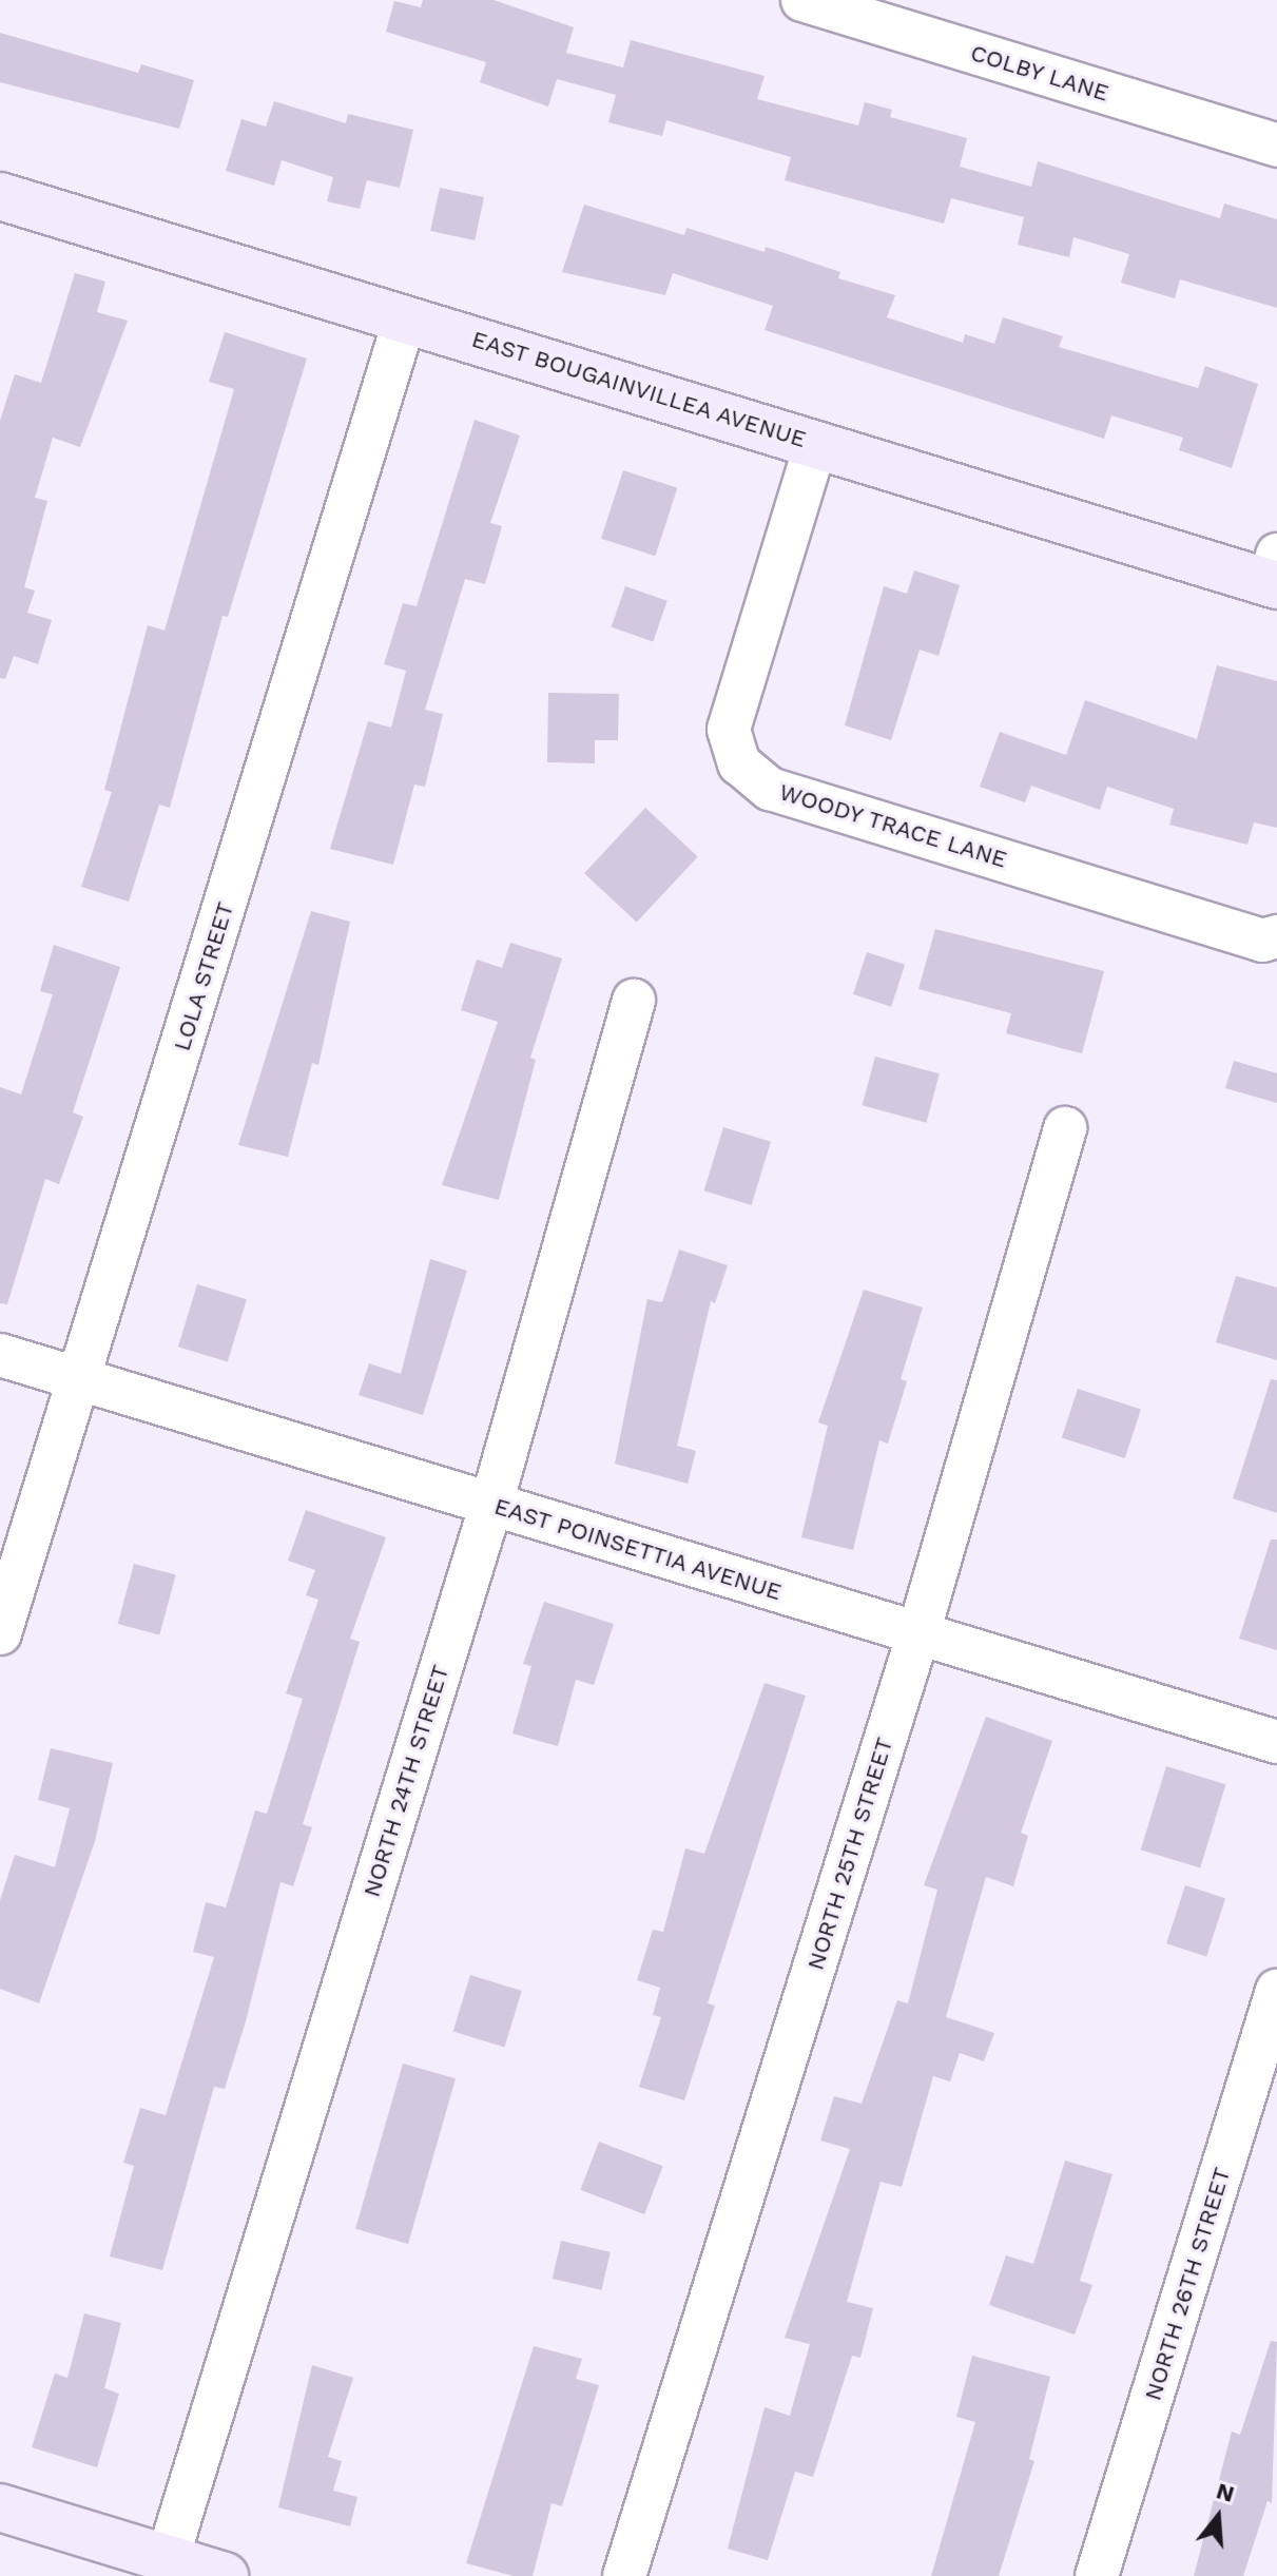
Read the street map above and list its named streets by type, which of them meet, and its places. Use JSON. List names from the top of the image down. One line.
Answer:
{"streets":{"street":["COLBY LANE","EAST BOUGAINVILLEA AVENUE","WOODY TRACE LANE","LOLA STREET","EAST POINSETTIA AVENUE","NORTH 24TH STREET","NORTH 25TH STREET","NORTH 26TH STREET"]},"crossings":[["EAST BOUGAINVILLEA AVENUE","WOODY TRACE LANE"],["EAST BOUGAINVILLEA AVENUE","LOLA STREET"],["LOLA STREET","EAST POINSETTIA AVENUE"],["EAST POINSETTIA AVENUE","NORTH 24TH STREET"],["EAST POINSETTIA AVENUE","NORTH 25TH STREET"]],"north":"top"}
